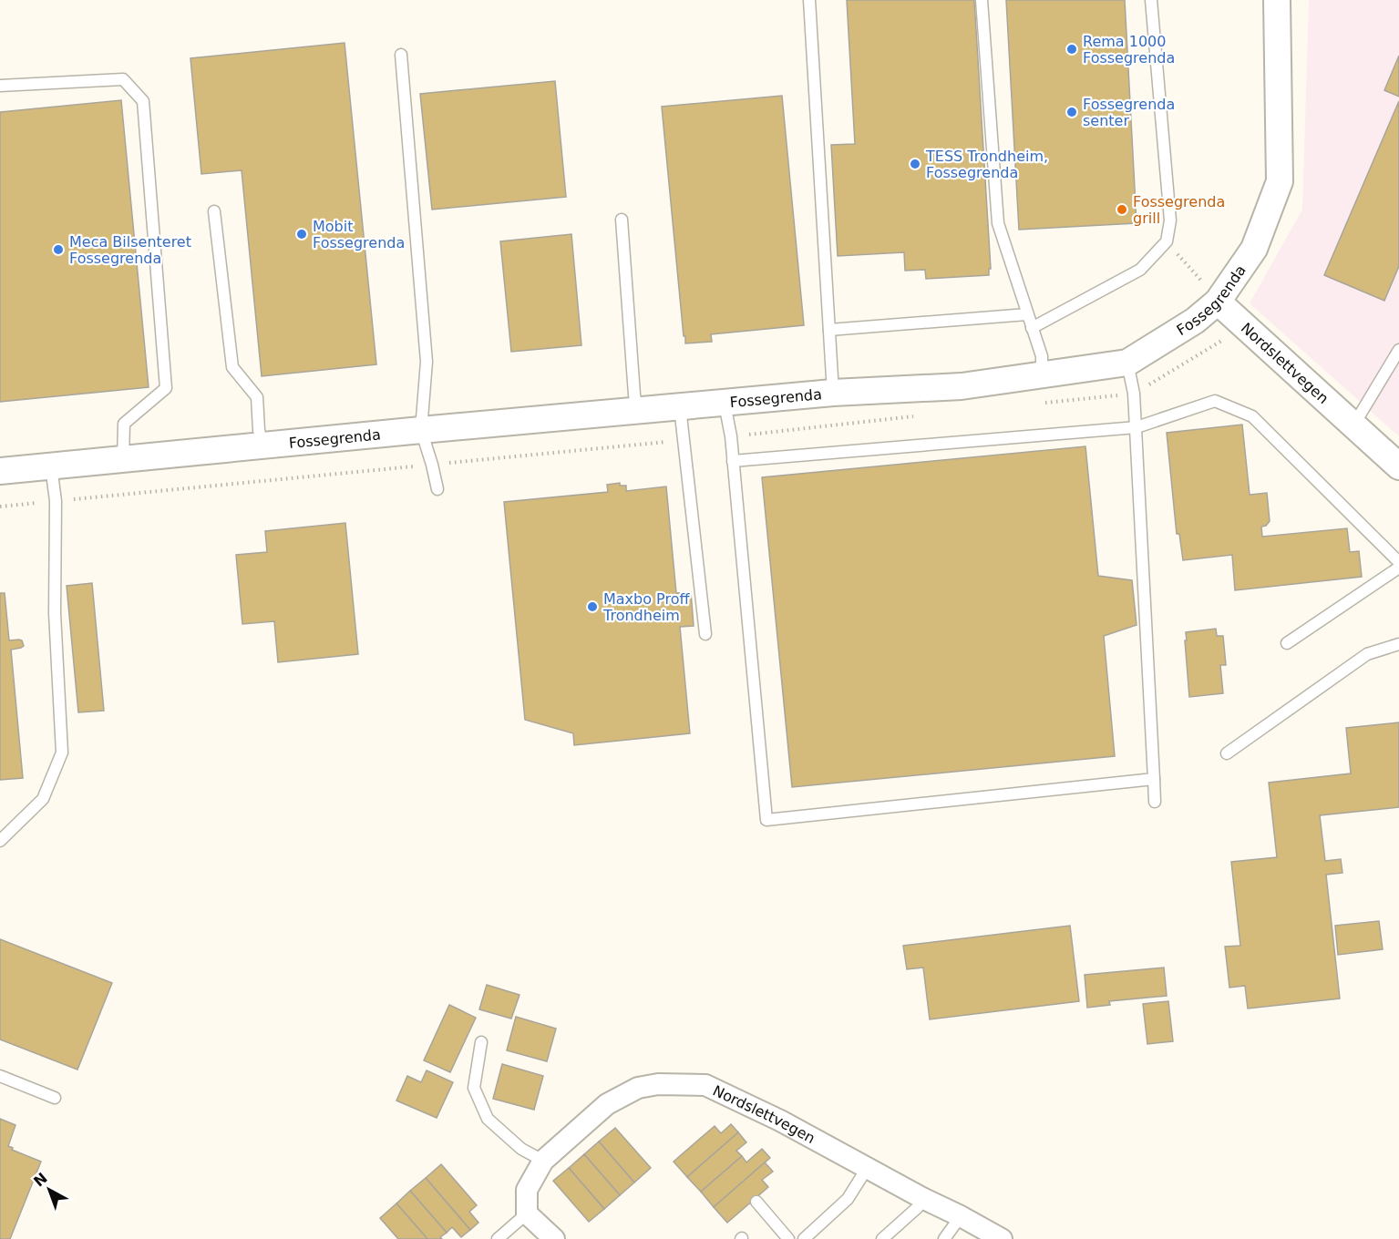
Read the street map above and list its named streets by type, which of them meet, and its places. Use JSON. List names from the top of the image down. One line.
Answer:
{"streets":{"street":["Fossegrenda","Nordslettvegen"]},"crossings":[["Fossegrenda","Nordslettvegen"]],"places":["Rema 1000 Fossegrenda","Fossegrenda senter","TESS Trondheim, Fossegrenda","Fossegrenda grill","Mobit Fossegrenda","Meca Bilsenteret Fossegrenda","Maxbo Proff Trondheim"],"north":"top left"}
